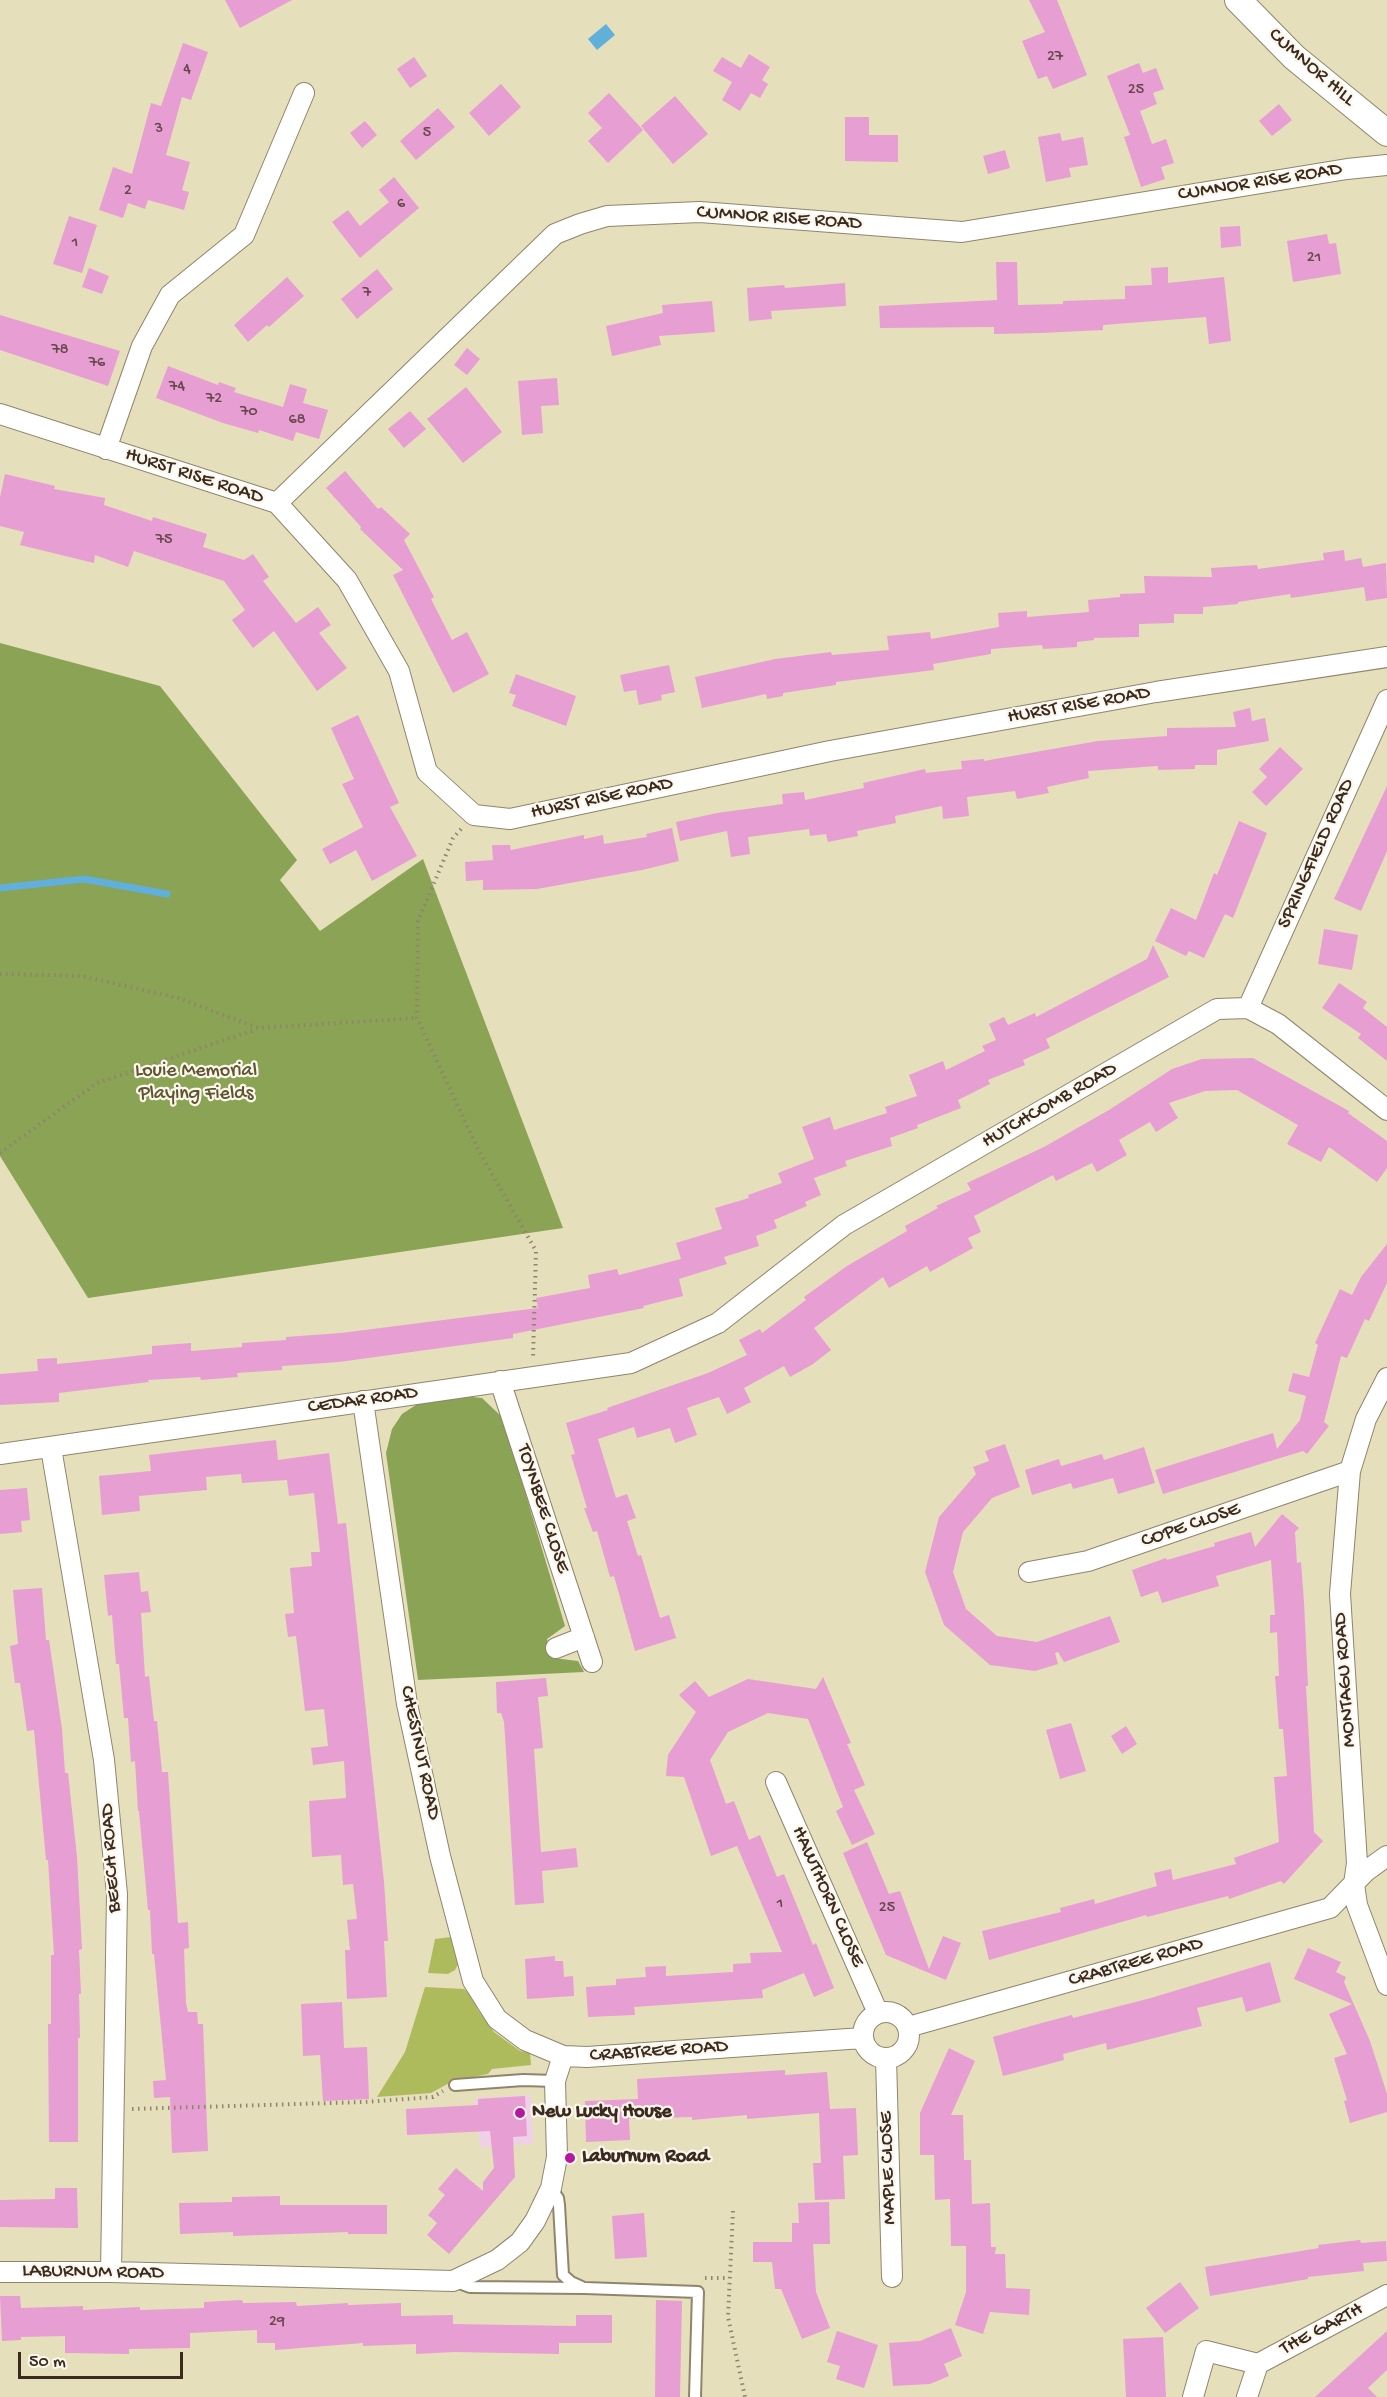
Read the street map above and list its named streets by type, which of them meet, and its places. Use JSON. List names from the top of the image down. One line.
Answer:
{"streets":{"street":["CUMNOR HILL","CUMNOR RISE ROAD","HURST RISE ROAD","SPRINGFIELD ROAD","HUTCHCOMB ROAD","CEDAR ROAD","TOYNBEE CLOSE","COPE CLOSE","MONTAGU ROAD","CHESTNUT ROAD","BEECH ROAD","HAWTHORN CLOSE","CRABTREE ROAD","MAPLE CLOSE","LABURNUM ROAD","THE GARTH"]},"crossings":[["CUMNOR RISE ROAD","HURST RISE ROAD"],["SPRINGFIELD ROAD","HUTCHCOMB ROAD"],["HUTCHCOMB ROAD","CEDAR ROAD"],["CEDAR ROAD","TOYNBEE CLOSE"],["CEDAR ROAD","CHESTNUT ROAD"],["CEDAR ROAD","BEECH ROAD"],["COPE CLOSE","MONTAGU ROAD"],["MONTAGU ROAD","CRABTREE ROAD"],["CHESTNUT ROAD","CRABTREE ROAD"],["CHESTNUT ROAD","LABURNUM ROAD"],["BEECH ROAD","LABURNUM ROAD"],["HAWTHORN CLOSE","CRABTREE ROAD"],["HAWTHORN CLOSE","MAPLE CLOSE"],["CRABTREE ROAD","MAPLE CLOSE"],["CRABTREE ROAD","LABURNUM ROAD"]],"parks":["Louie Memorial Playing Fields"],"places":["New Lucky House","Laburnum Road"],"house_numbers":["27","4","25","3","5","2","6","1","21","7","78","76","74","72","70","68","75","1","25","29"],"scale_bar":"50 m"}
